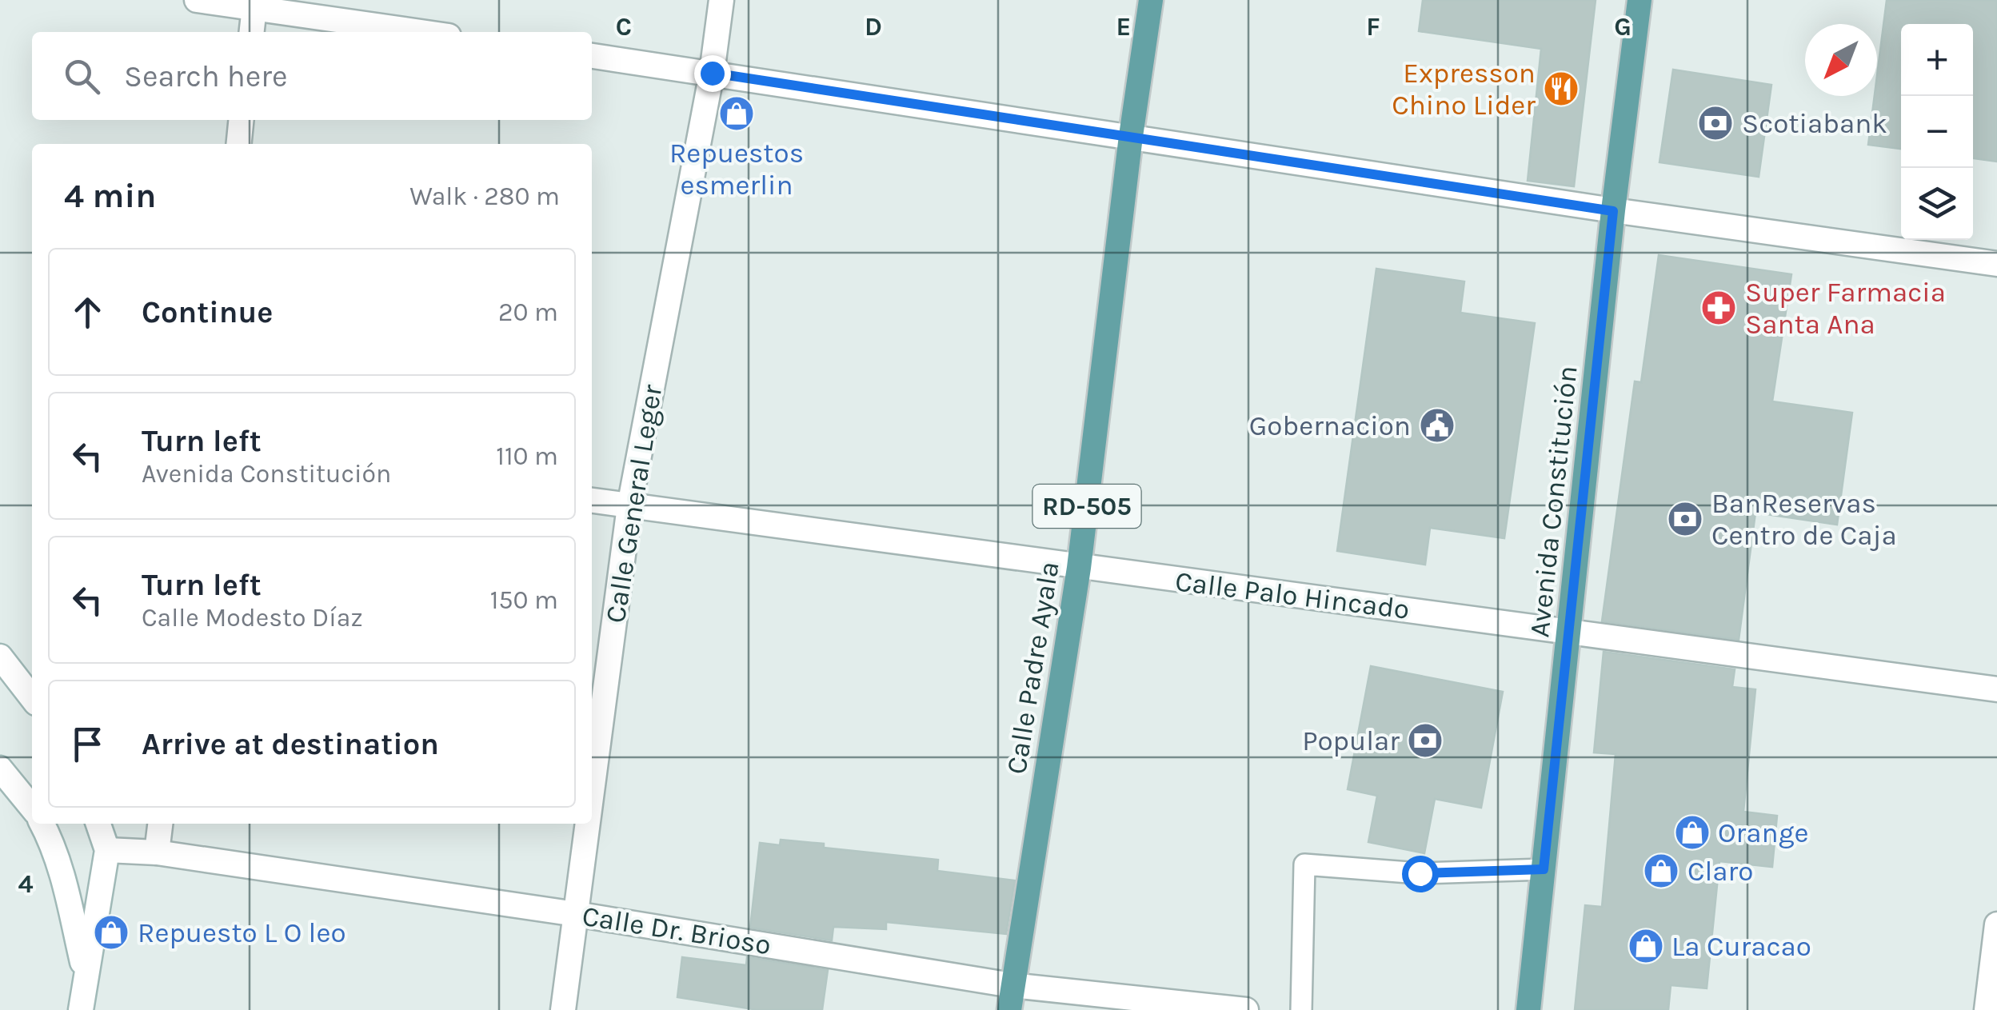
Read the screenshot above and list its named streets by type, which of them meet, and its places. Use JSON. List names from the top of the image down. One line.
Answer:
{"streets":{"main road":["Avenida Constitución","RD-505","Calle Padre Ayala"],"street":["Calle General Leger","Calle Palo Hincado","Calle Dr. Brioso"]},"crossings":[["Avenida Constitución","Calle Palo Hincado"],["Calle General Leger","Calle Palo Hincado"],["Calle General Leger","Calle Dr. Brioso"],["Calle Palo Hincado","Calle Padre Ayala"],["Calle Padre Ayala","Calle Dr. Brioso"]],"places":{"restaurant":["Expresson Chino Lider"],"shop":["Repuestos esmerlin","Orange","Claro","Repuesto L O leo","La Curacao"],"bank":["Scotiabank","BanReservas Centro de Caja","Popular"],"pharmacy":["Super Farmacia Santa Ana"],"public building":["Gobernacion"]},"north":"bottom left","page":{"map_buttons":["+","−"],"search":"Search here","heading":["4 min","Walk · 280 m"],"list":[["Continue","20 m"],["Turn left","Avenida Constitución","110 m"],["Turn left","Calle Modesto Díaz","150 m"],"Arrive at destination"]},"grid":{"columns":["C","D","E","F","G"],"rows":["4"]}}
